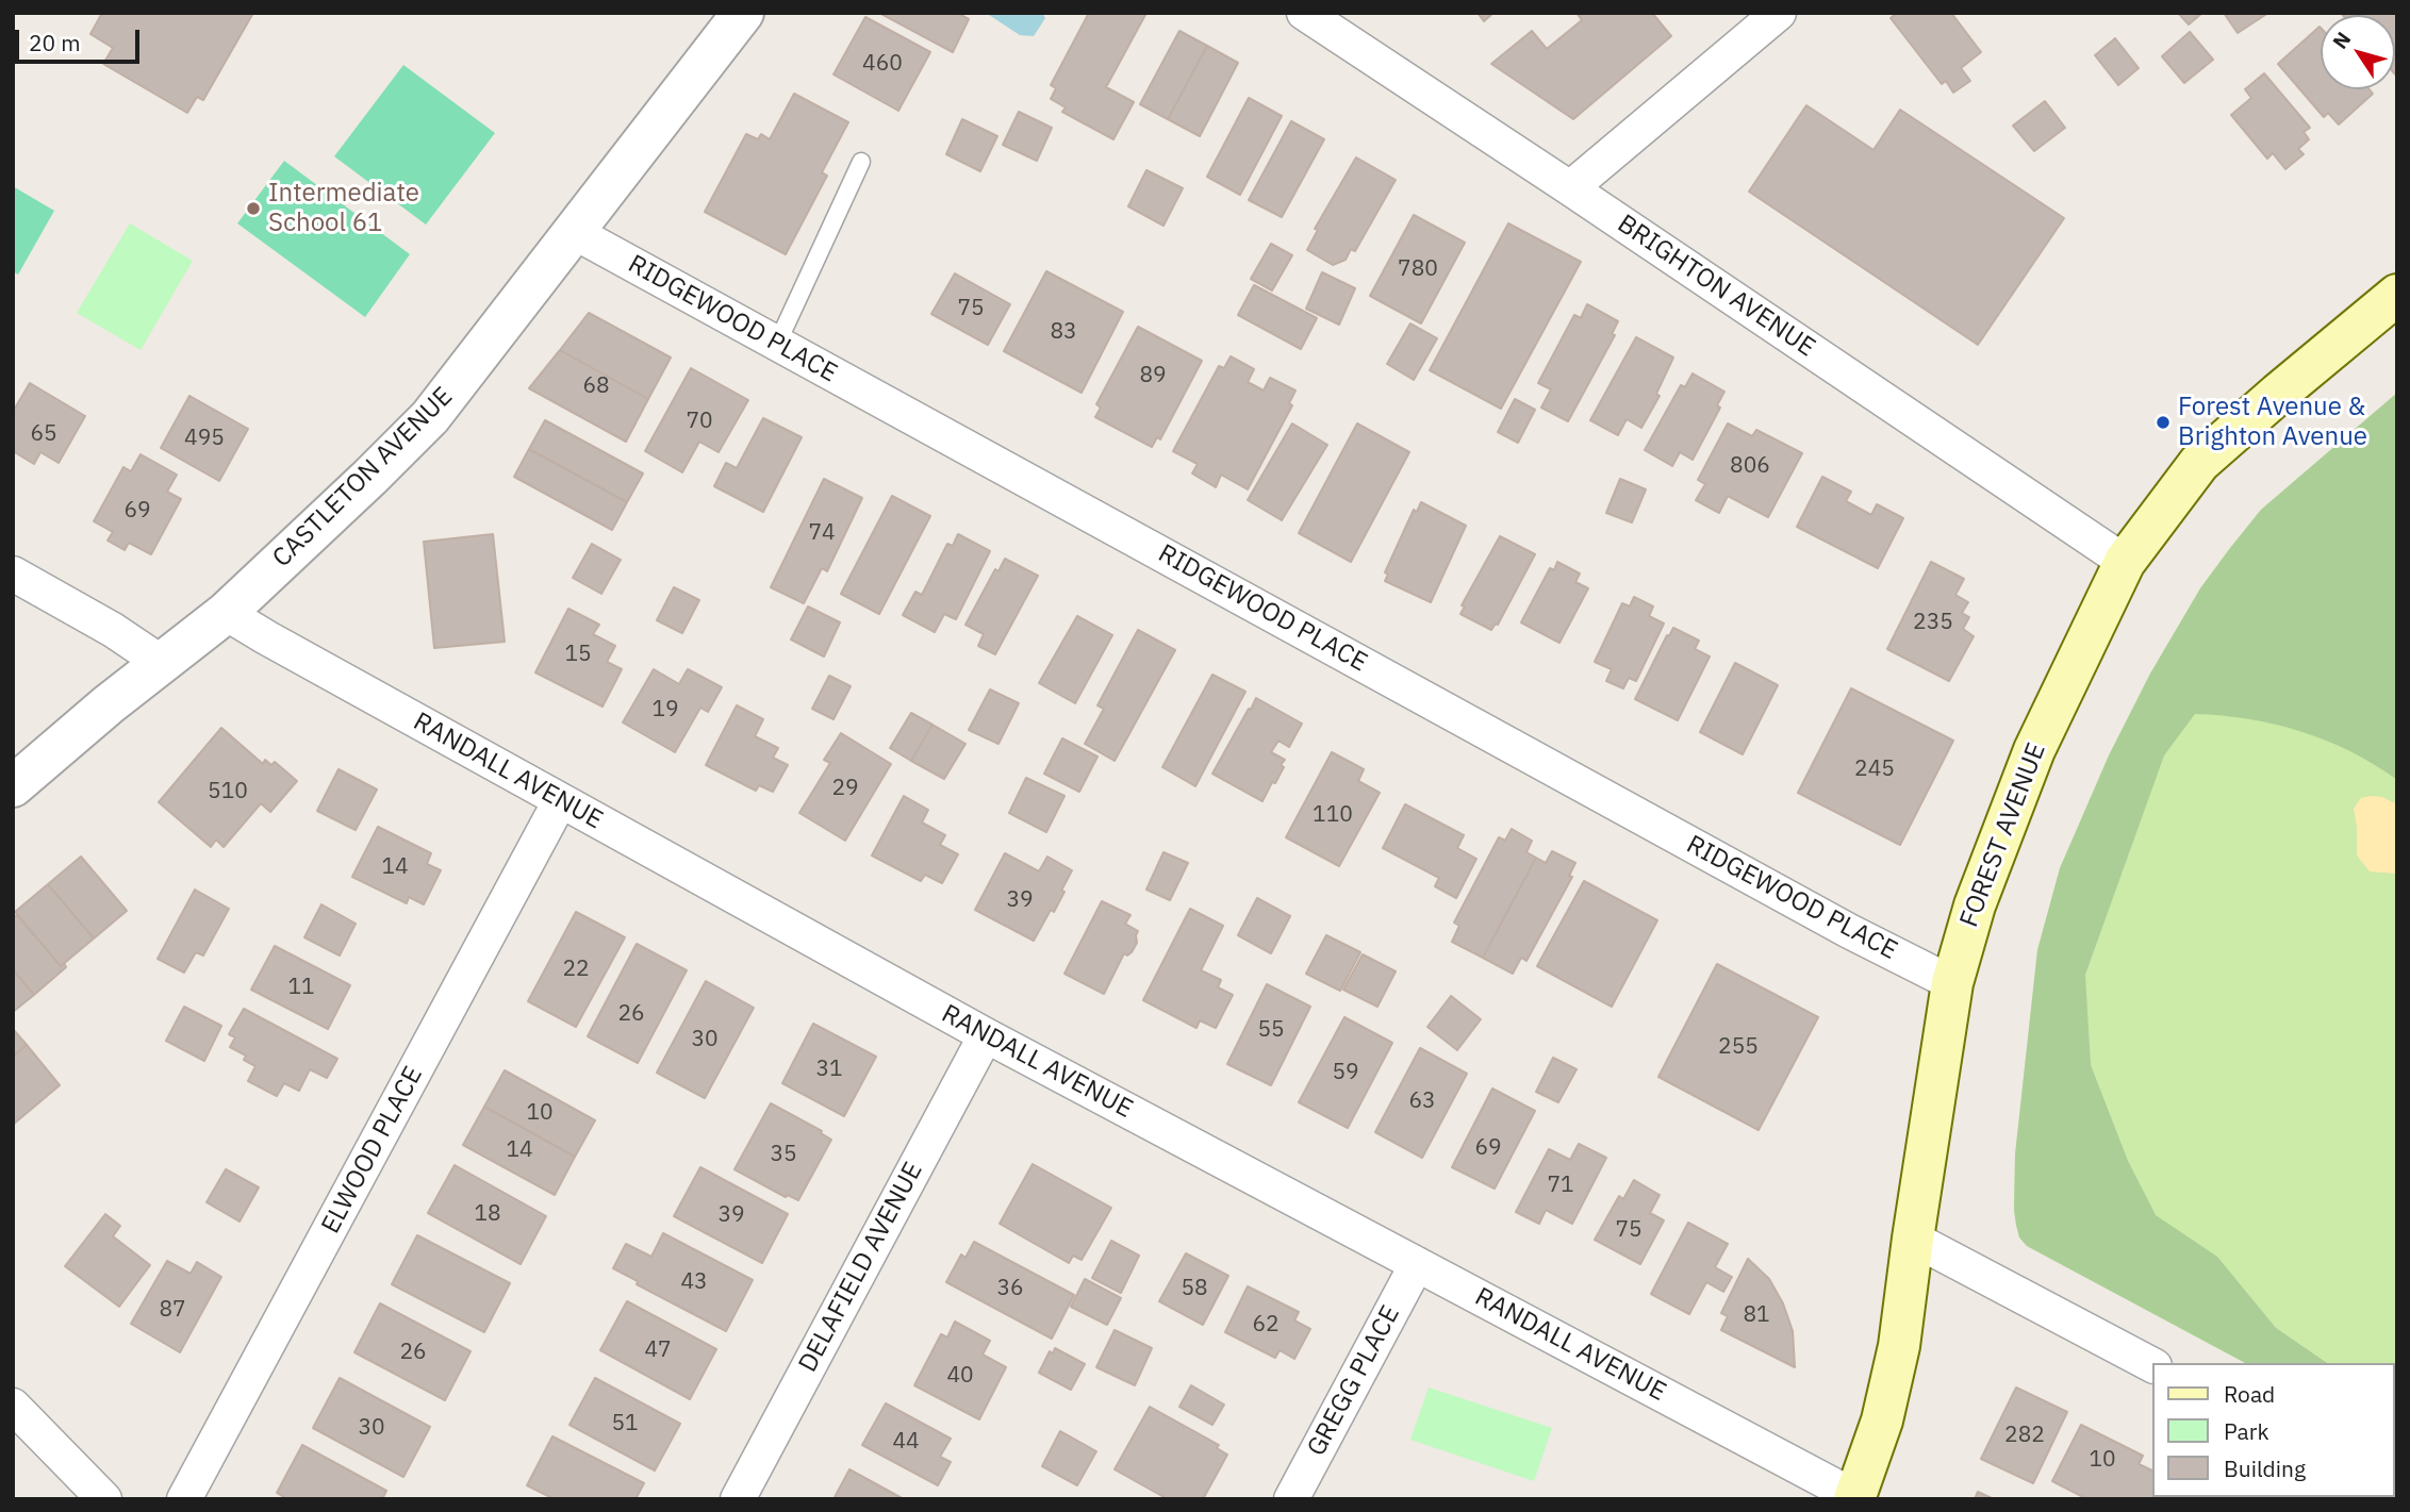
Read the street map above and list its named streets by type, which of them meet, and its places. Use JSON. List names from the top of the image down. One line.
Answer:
{"streets":{"main road":["FOREST AVENUE"],"street":["BRIGHTON AVENUE","RIDGEWOOD PLACE","CASTLETON AVENUE","RANDALL AVENUE","ELWOOD PLACE","DELAFIELD AVENUE","GREGG PLACE"]},"crossings":[["BRIGHTON AVENUE","FOREST AVENUE"],["RIDGEWOOD PLACE","CASTLETON AVENUE"],["RIDGEWOOD PLACE","FOREST AVENUE"],["CASTLETON AVENUE","RANDALL AVENUE"],["RANDALL AVENUE","FOREST AVENUE"],["RANDALL AVENUE","ELWOOD PLACE"],["RANDALL AVENUE","DELAFIELD AVENUE"],["RANDALL AVENUE","GREGG PLACE"]],"places":["Intermediate School 61","Forest Avenue & Brighton Avenue"],"house_numbers":["460","780","75","83","89","68","70","65","495","806","69","74","235","15","19","245","29","510","110","14","39","22","11","26","55","30","255","31","59","63","10","69","14","35","71","18","39","75","43","36","58","87","81","62","47","26","40","51","30","282","44","10"],"legend":["Road","Park","Building"],"scale_bar":"20 m","north":"top left"}
